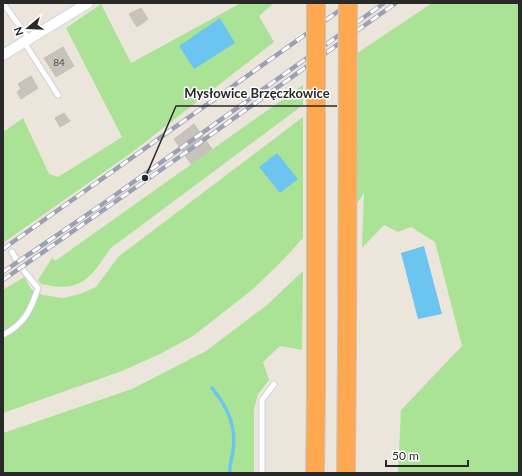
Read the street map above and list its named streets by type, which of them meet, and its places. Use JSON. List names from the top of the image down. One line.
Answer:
{"places":["Mysłowice Brzęczkowice"],"house_numbers":["84"],"scale_bar":"50 m","north":"left"}
